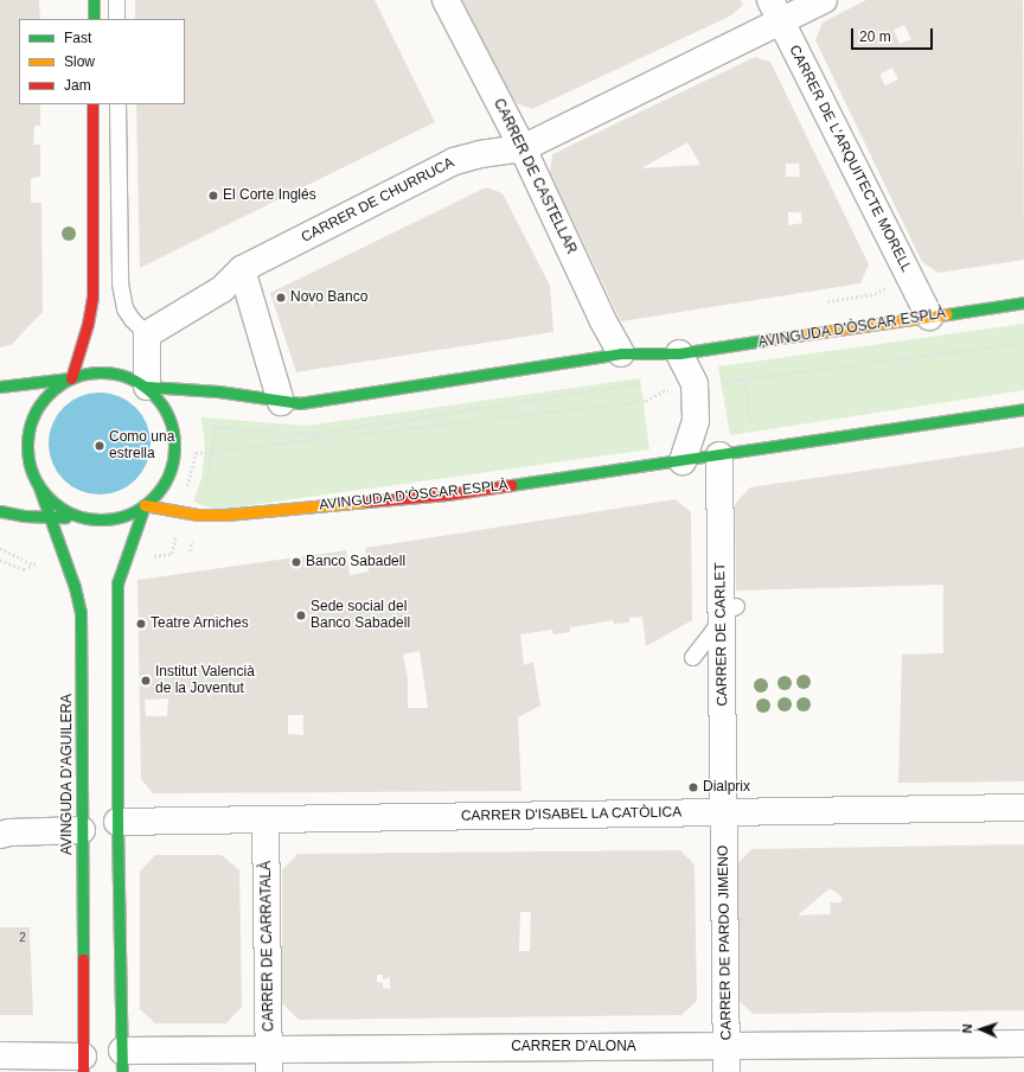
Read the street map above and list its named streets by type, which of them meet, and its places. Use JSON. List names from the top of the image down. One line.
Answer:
{"streets":{"main road":["AVINGUDA D'ÒSCAR ESPLÀ","AVINGUDA D'AGUILERA"],"street":["CARRER DE L'ARQUITECTE MORELL","CARRER DE CASTELLAR","CARRER DE CHURRUCA","CARRER DE CARLET","CARRER D'ISABEL LA CATÒLICA","CARRER DE PARDO JIMENO","CARRER DE CARRATALÀ","CARRER D'ALONA"]},"crossings":[["CARRER DE L'ARQUITECTE MORELL","CARRER DE CHURRUCA"],["CARRER DE L'ARQUITECTE MORELL","AVINGUDA D'ÒSCAR ESPLÀ"],["CARRER DE CASTELLAR","CARRER DE CHURRUCA"],["CARRER DE CASTELLAR","AVINGUDA D'ÒSCAR ESPLÀ"],["AVINGUDA D'ÒSCAR ESPLÀ","CARRER DE CARLET"],["AVINGUDA D'ÒSCAR ESPLÀ","AVINGUDA D'AGUILERA"],["CARRER DE CARLET","CARRER D'ISABEL LA CATÒLICA"],["CARRER DE CARLET","CARRER DE PARDO JIMENO"],["CARRER D'ISABEL LA CATÒLICA","CARRER DE PARDO JIMENO"],["CARRER D'ISABEL LA CATÒLICA","CARRER DE CARRATALÀ"],["CARRER DE PARDO JIMENO","CARRER D'ALONA"],["CARRER DE CARRATALÀ","CARRER D'ALONA"]],"places":["El Corte Inglés","Novo Banco","Como una estrella","Banco Sabadell","Sede social del Banco Sabadell","Teatre Arniches","Institut Valencià de la Joventut","Dialprix"],"house_numbers":["2"],"legend":["Fast","Slow","Jam"],"scale_bar":"20 m","north":"left"}
